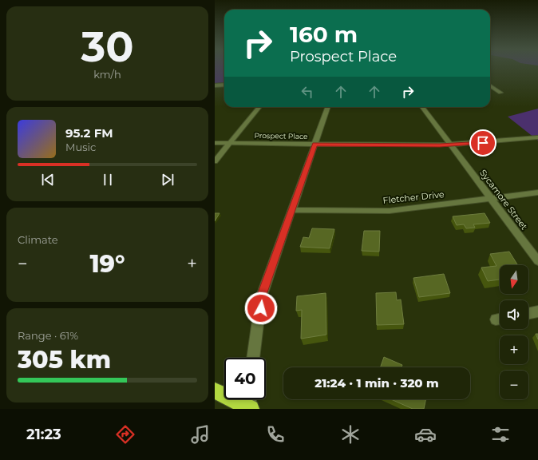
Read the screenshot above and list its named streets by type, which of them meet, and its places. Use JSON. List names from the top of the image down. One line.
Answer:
{"streets":{"street":["Prospect Place","Fletcher Drive","Sycamore Street"]},"crossings":[["Prospect Place","Sycamore Street"],["Fletcher Drive","Sycamore Street"]],"north":"bottom","page":{"tile":[["30","km/h"],"Climate",["Range · 61%","305 km"]],"turn":["160 m","Prospect Place"],"song":["95.2 FM","Music"],"heat":["−","19°","+"],"map_buttons":["+","−"],"limit":"40","trip":"21:24 · 1 min · 320 m","tabs":"21:23"}}
